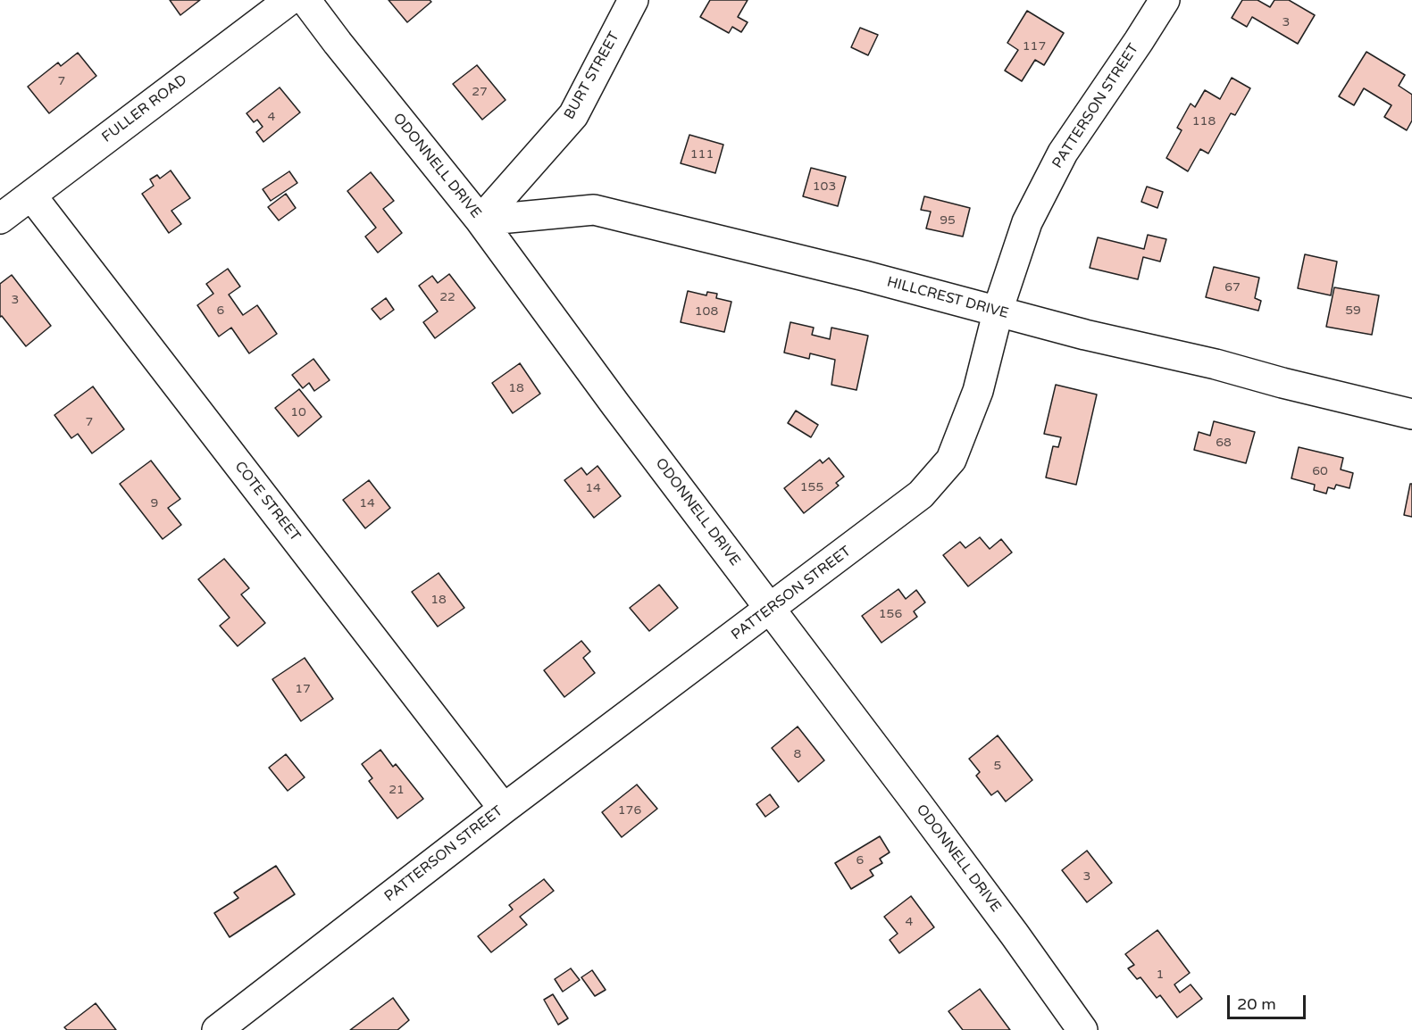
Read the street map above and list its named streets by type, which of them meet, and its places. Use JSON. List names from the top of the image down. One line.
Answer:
{"streets":{"street":["BURT STREET","PATTERSON STREET","FULLER ROAD","ODONNELL DRIVE","HILLCREST DRIVE","COTE STREET"]},"crossings":[["BURT STREET","ODONNELL DRIVE"],["BURT STREET","HILLCREST DRIVE"],["PATTERSON STREET","ODONNELL DRIVE"],["PATTERSON STREET","HILLCREST DRIVE"],["PATTERSON STREET","COTE STREET"],["FULLER ROAD","COTE STREET"],["ODONNELL DRIVE","HILLCREST DRIVE"]],"house_numbers":["3","117","7","27","4","118","111","103","95","67","22","3","6","59","108","18","10","7","68","60","155","14","9","14","18","156","17","8","5","21","176","6","3","4","1"],"scale_bar":"20 m"}
